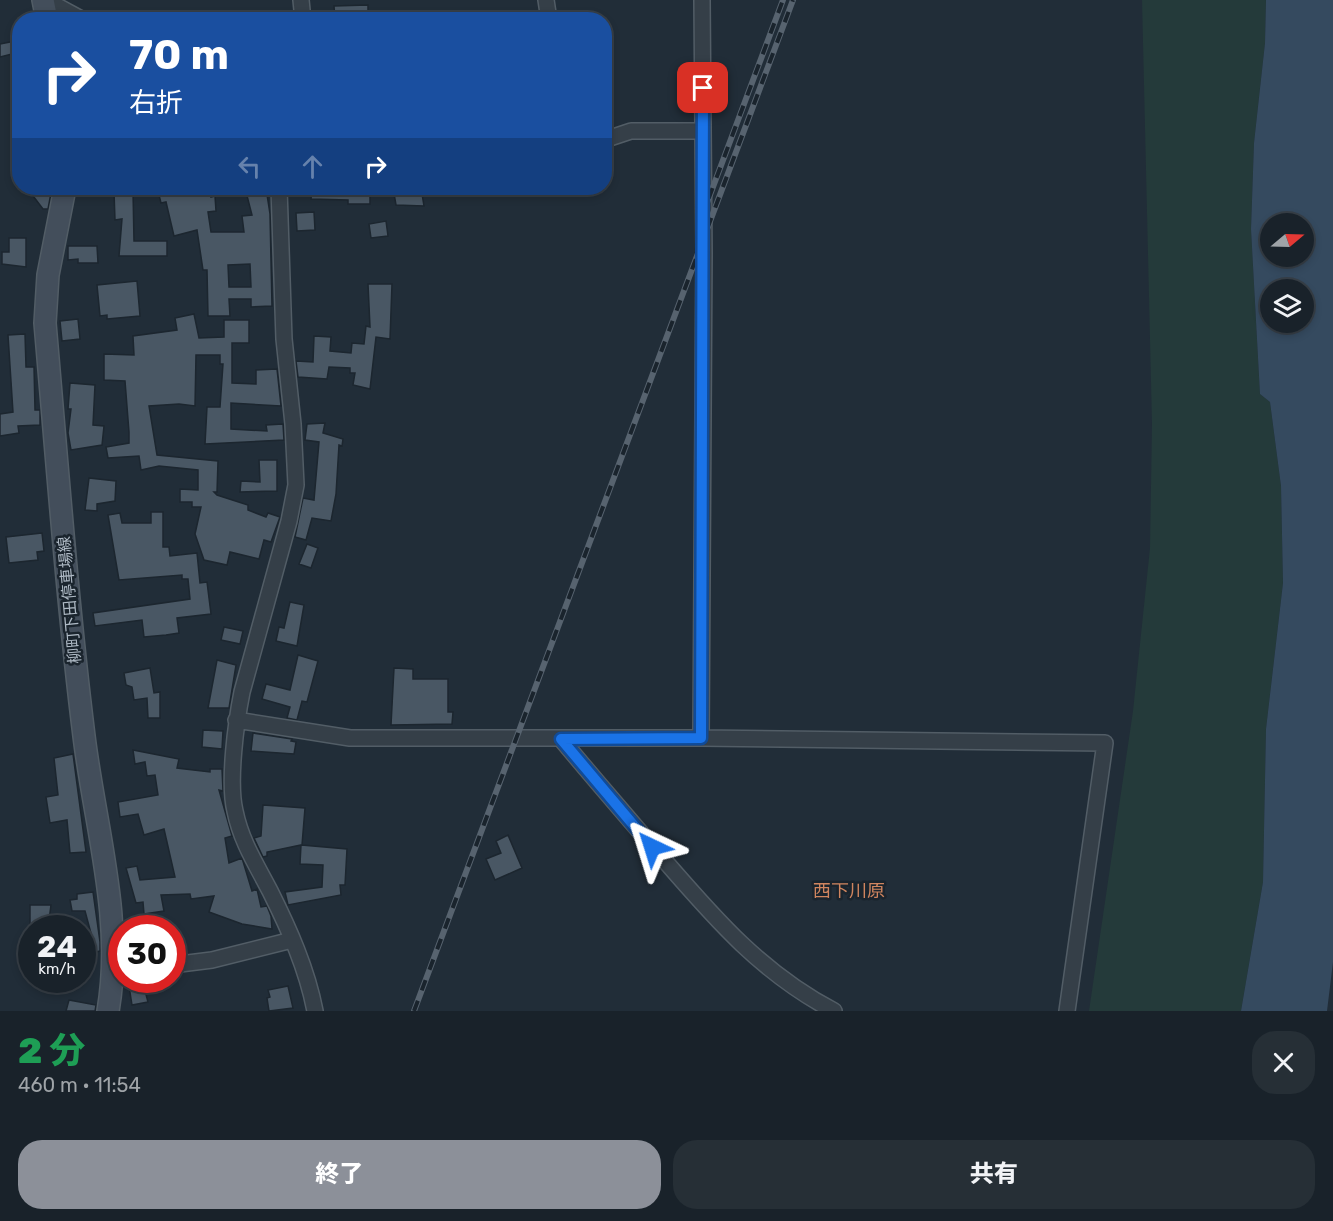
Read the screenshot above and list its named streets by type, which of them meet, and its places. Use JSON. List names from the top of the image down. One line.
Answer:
{"streets":{"main road":["柳町下田停車場線"]},"districts":["西下川原"],"north":"right","page":{"turn":["70 m","右折"],"speed":"24 km/h","limit":"30","heading":["2 分","460 m · 11:54"],"buttons":["終了","共有"]}}
